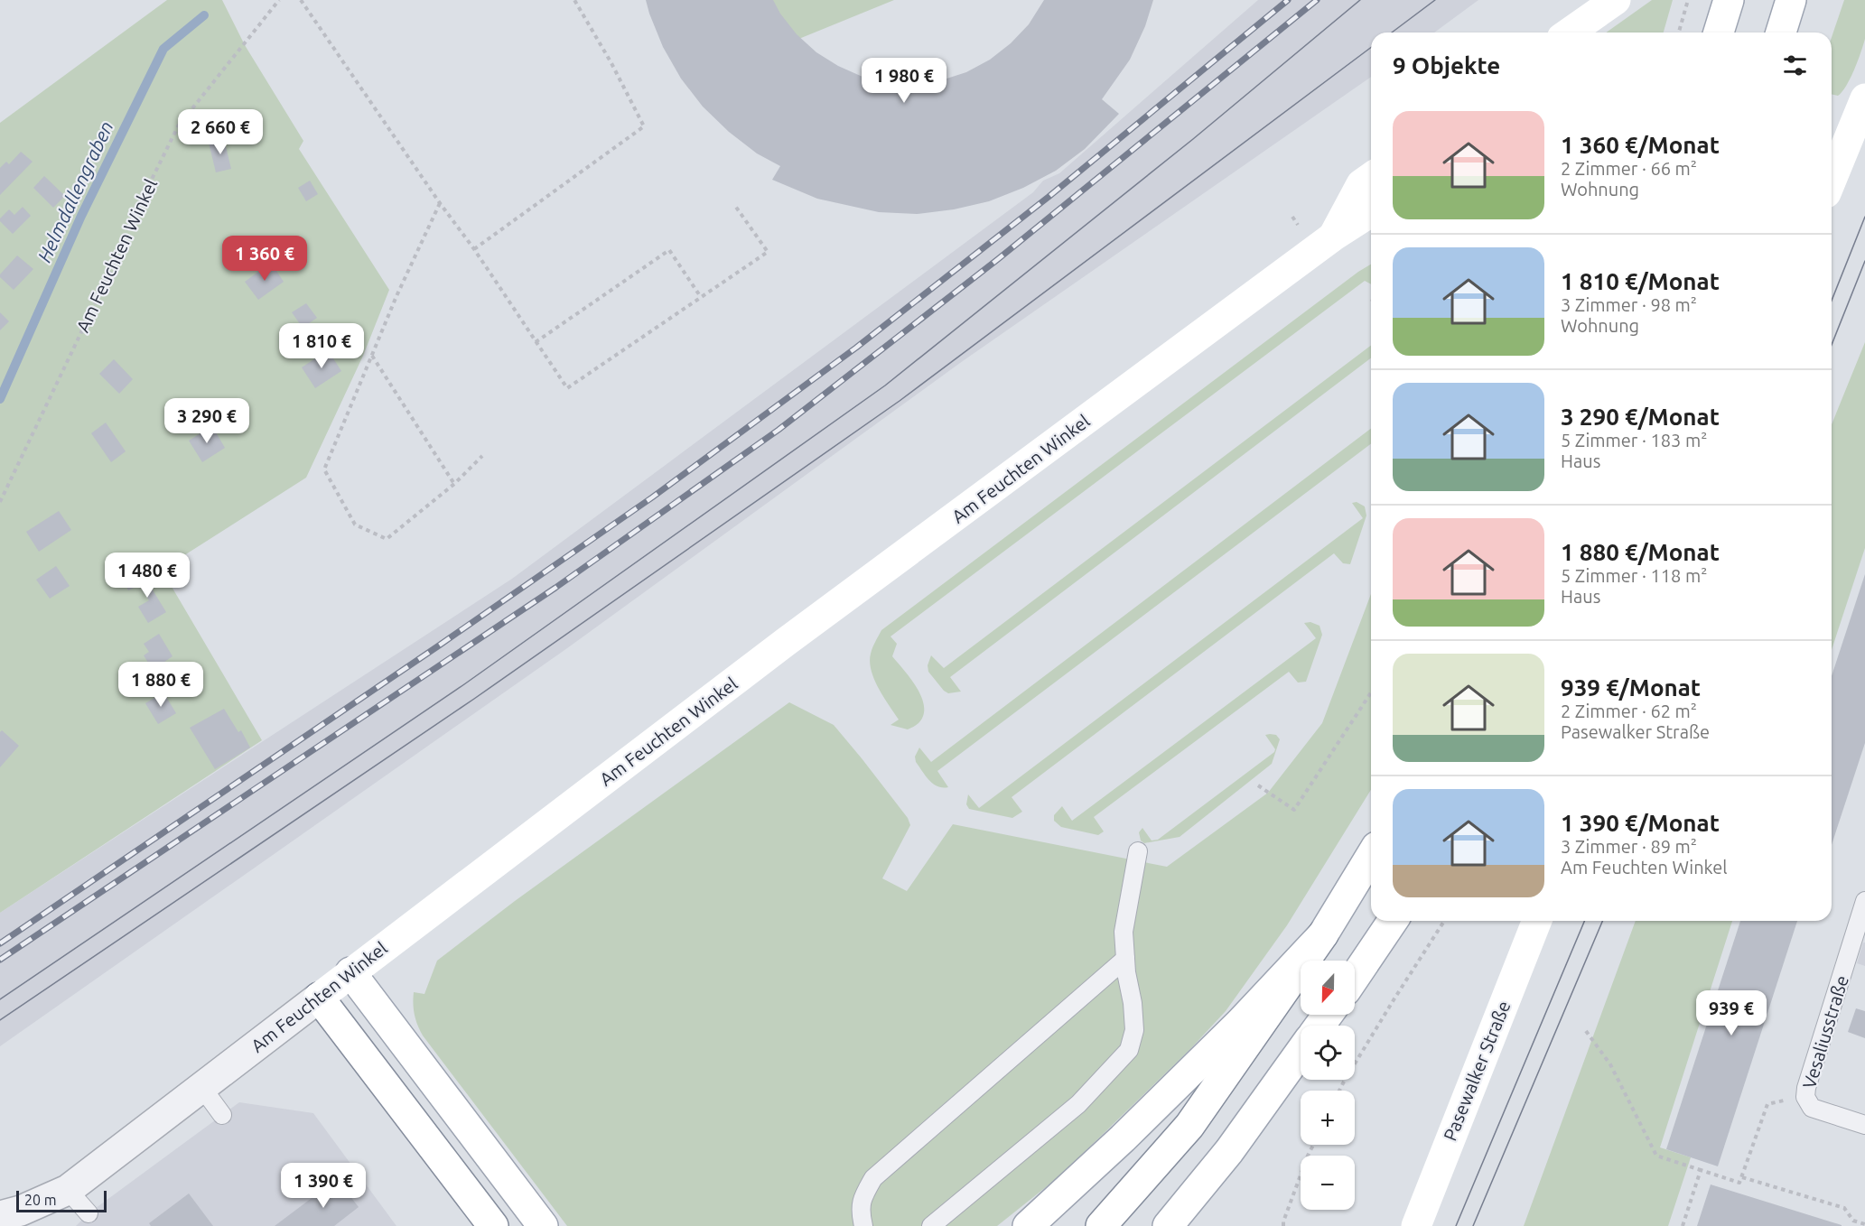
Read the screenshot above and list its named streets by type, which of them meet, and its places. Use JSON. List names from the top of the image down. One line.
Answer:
{"streets":{"main road":["Am Feuchten Winkel","Pasewalker Straße"],"lane":["Vesaliusstraße"]},"water":["Helmdallengraben"],"scale_bar":"20 m","north":"bottom","page":{"heading":"9 Objekte","price":["1 980 €","2 660 €","1 360 €","1 810 €","3 290 €","1 480 €","1 880 €","939 €","1 390 €"],"list":[{"name":"1 360 €/Monat","note":"2 Zimmer · 66 m² · Wohnung"},{"name":"1 810 €/Monat","note":"3 Zimmer · 98 m² · Wohnung"},{"name":"3 290 €/Monat","note":"5 Zimmer · 183 m² · Haus"},{"name":"1 880 €/Monat","note":"5 Zimmer · 118 m² · Haus"},{"name":"939 €/Monat","note":"2 Zimmer · 62 m² · Pasewalker Straße"},{"name":"1 390 €/Monat","note":"3 Zimmer · 89 m² · Am Feuchten Winkel"}],"map_buttons":["+","−"],"scale":"20 m"}}
